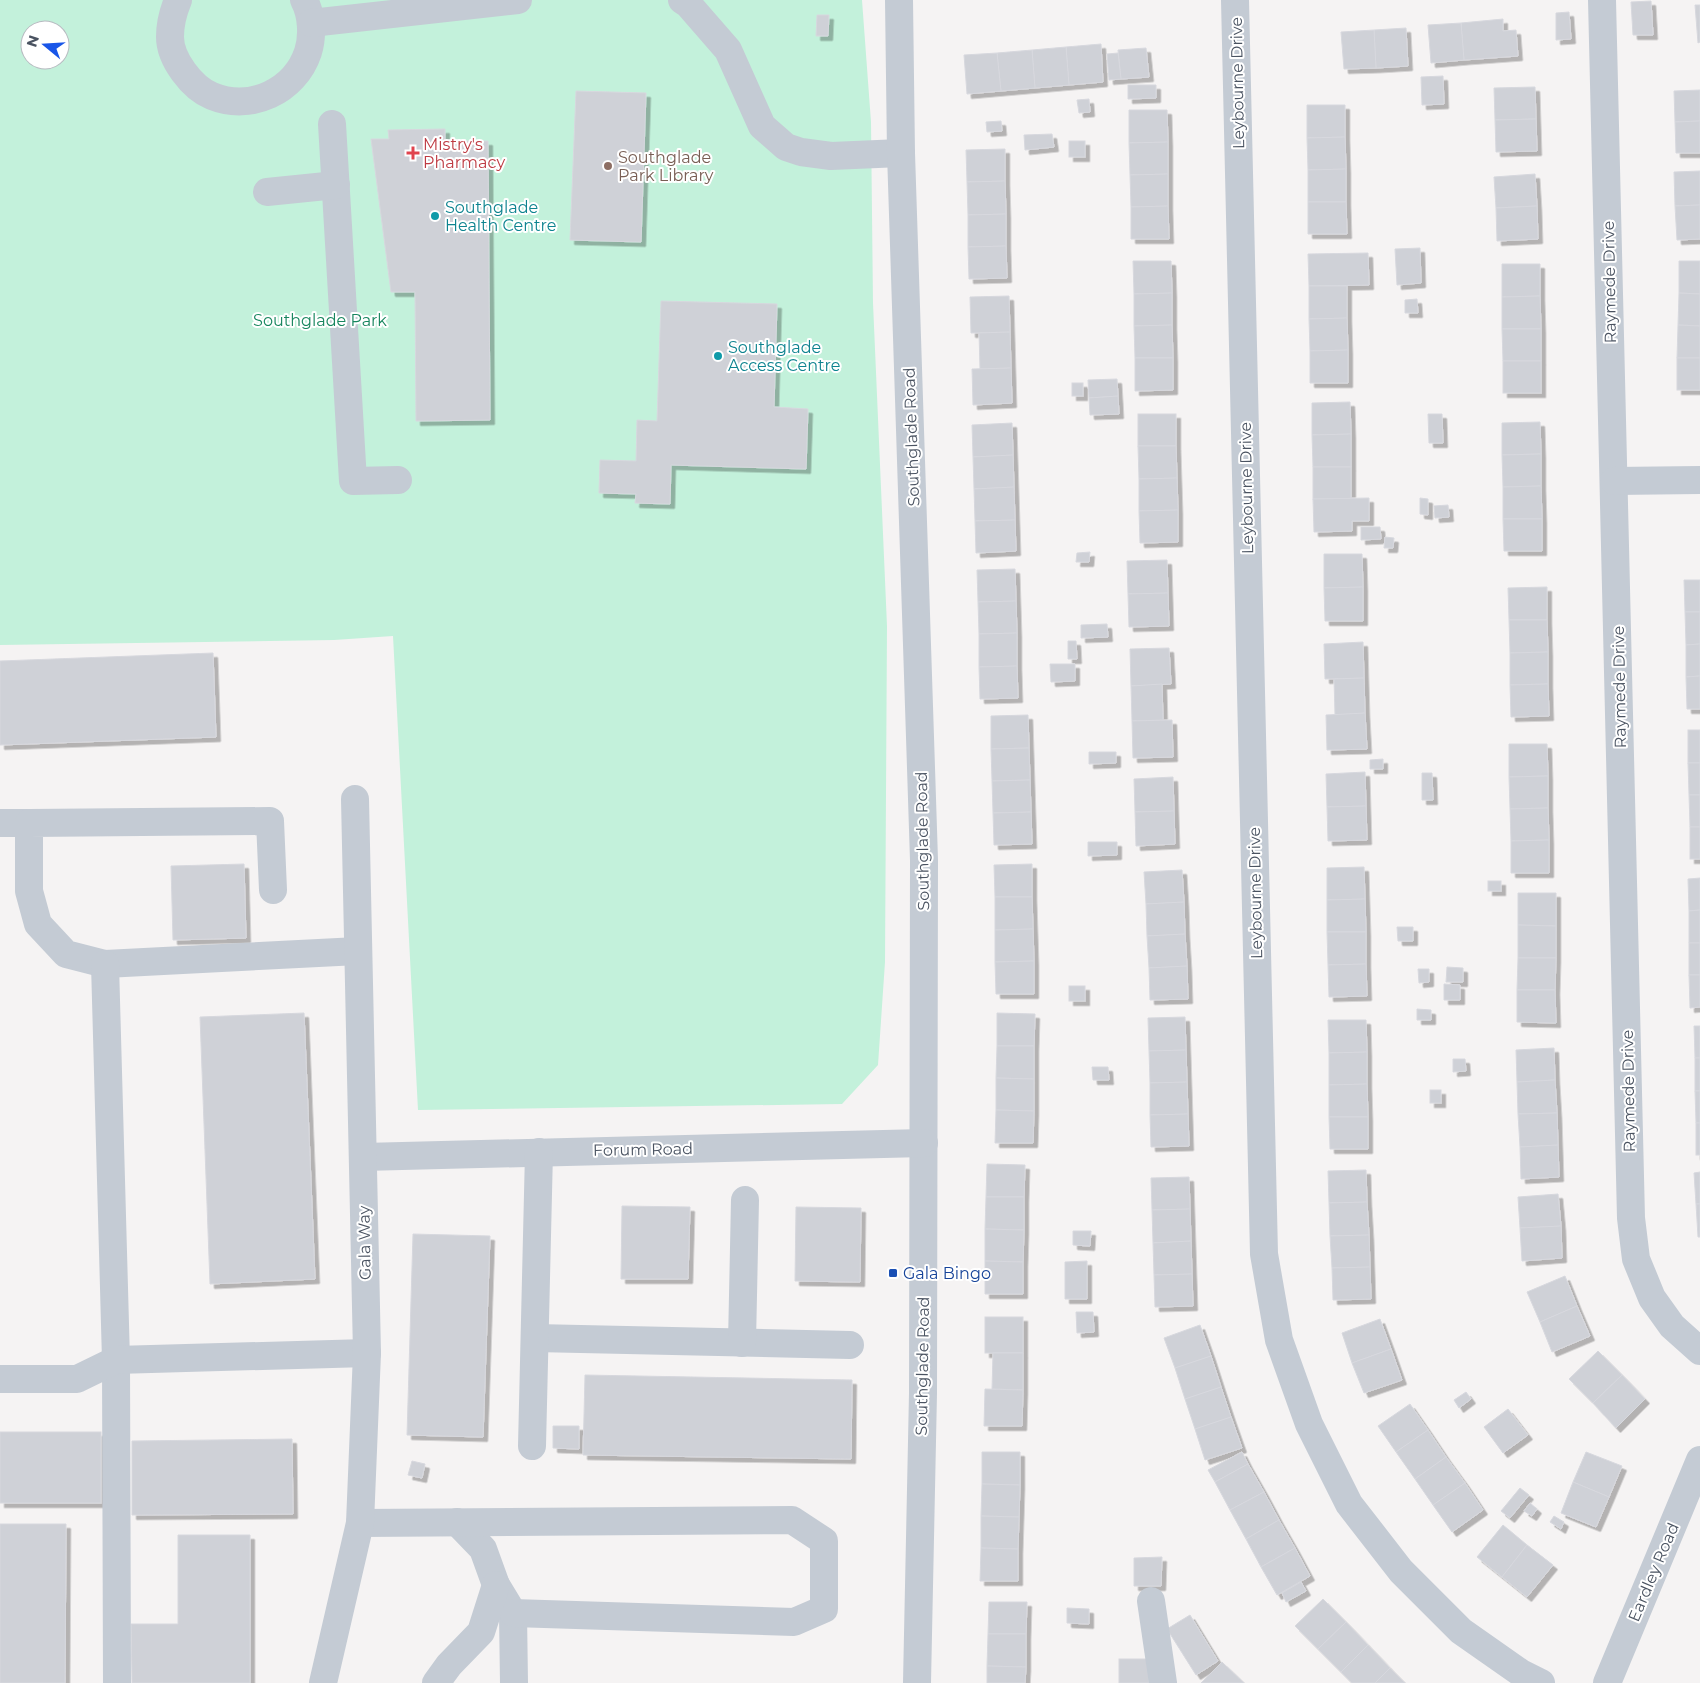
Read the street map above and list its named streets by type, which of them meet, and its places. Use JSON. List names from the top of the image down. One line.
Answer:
{"streets":{"street":["Leybourne Drive","Raymede Drive","Southglade Road","Forum Road","Gala Way","Eardley Road"]},"crossings":[["Southglade Road","Forum Road"],["Forum Road","Gala Way"]],"parks":["Southglade Park"],"places":{"health":["Mistry's Pharmacy"],"other":["Southglade Park Library","Southglade Health Centre","Southglade Access Centre"],"transit":["Gala Bingo"]},"north":"left"}
